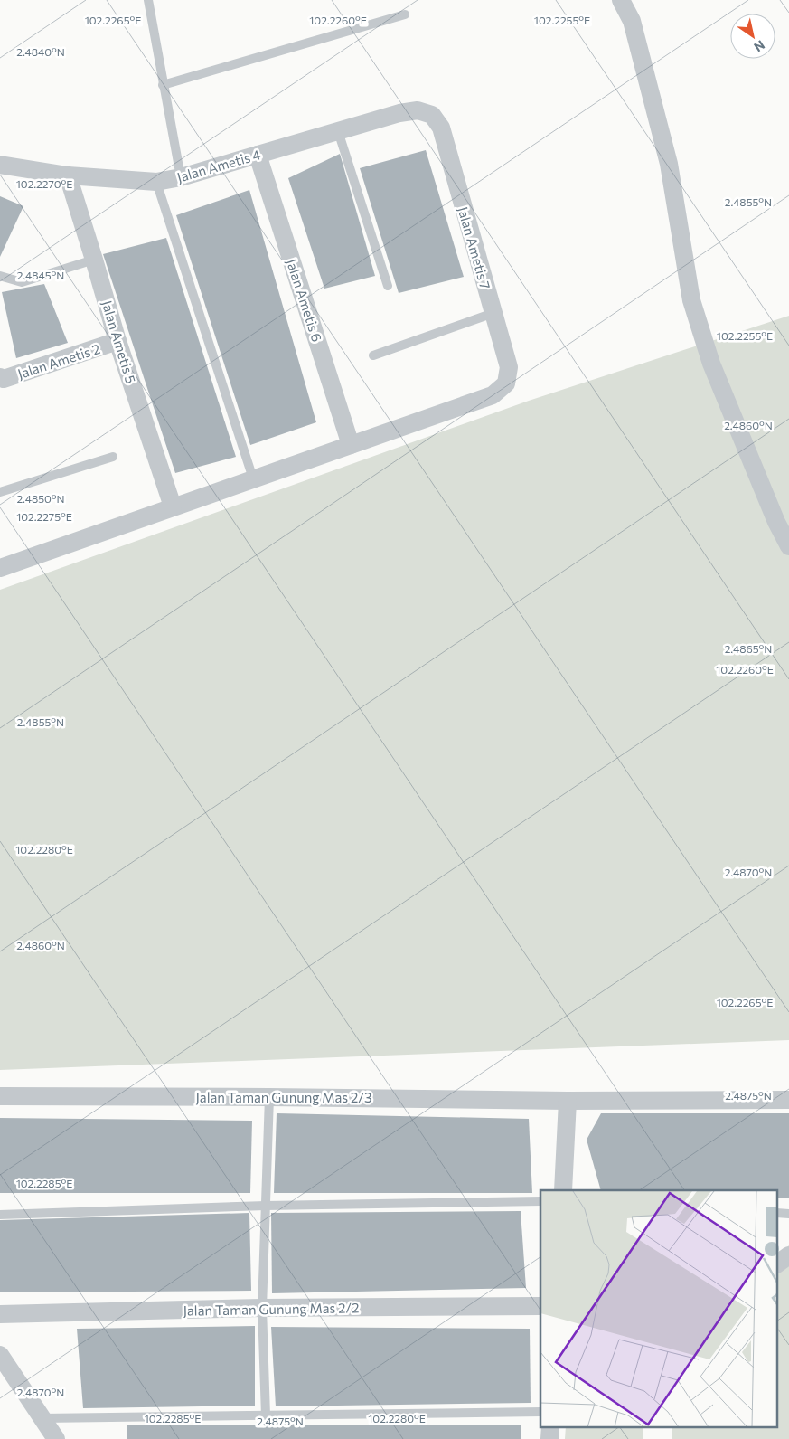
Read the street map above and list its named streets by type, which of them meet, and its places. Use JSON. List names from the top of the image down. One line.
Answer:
{"streets":{"street":["Jalan Ametis 4","Jalan Ametis 7","Jalan Ametis 6","Jalan Ametis 5","Jalan Ametis 2","Jalan Taman Gunung Mas 2/3","Jalan Taman Gunung Mas 2/2"]},"crossings":[["Jalan Ametis 4","Jalan Ametis 7"],["Jalan Ametis 4","Jalan Ametis 6"],["Jalan Ametis 4","Jalan Ametis 5"],["Jalan Ametis 7","Jalan Ametis 6"],["Jalan Ametis 5","Jalan Ametis 2"]],"north":"bottom right","coordinates":["102.2265°E","102.2260°E","102.2255°E","2.4840°N","102.2270°E","2.4855°N","2.4845°N","2.4860°N","2.4850°N","102.2275°E","2.4865°N","102.2280°E","2.4870°N","2.4875°N","102.2285°E"]}
